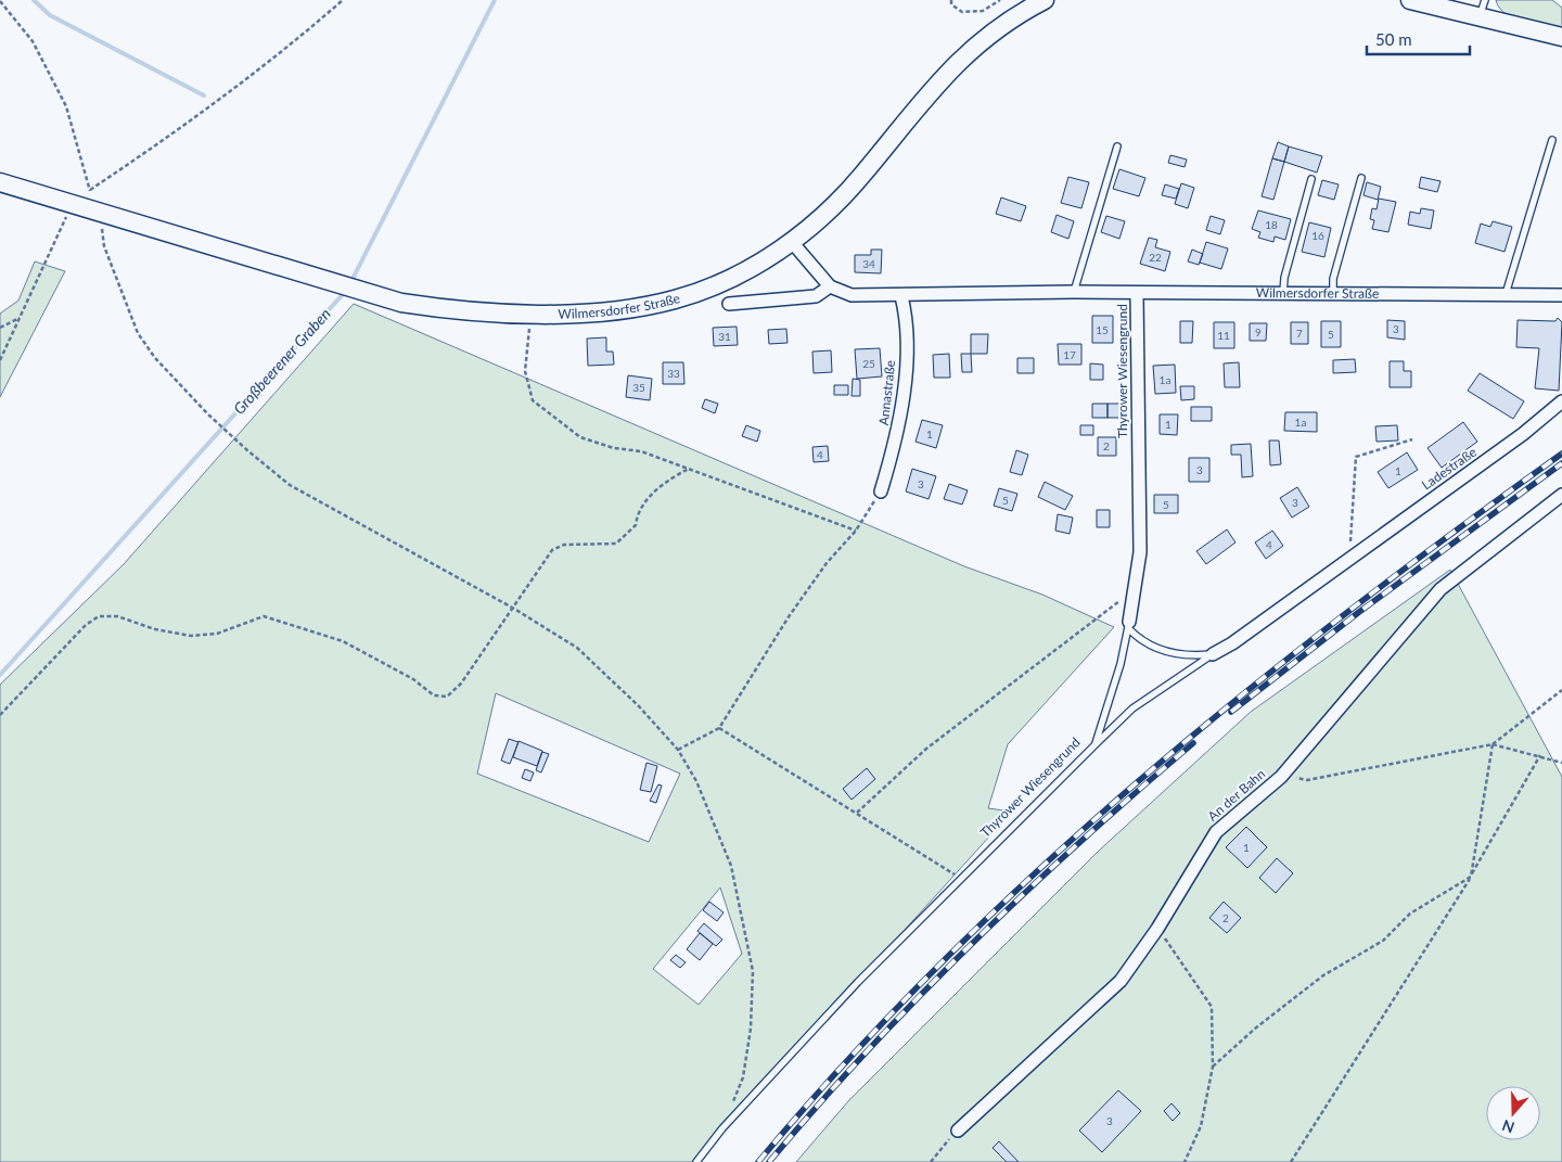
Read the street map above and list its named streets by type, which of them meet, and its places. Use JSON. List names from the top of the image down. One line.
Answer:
{"streets":{"main road":["Wilmersdorfer Straße"],"street":["Thyrower Wiesengrund","Annastraße","Ladestraße","An der Bahn"]},"crossings":[["Wilmersdorfer Straße","Thyrower Wiesengrund"],["Wilmersdorfer Straße","Annastraße"]],"water":["Großbeerener Graben"],"house_numbers":["18","16","22","34","3","15","9","7","5","11","31","17","25","33","1a","35","1a","1","1","2","4","3","1","3","5","3","5","4","1","2","3"],"scale_bar":"50 m","north":"bottom"}
